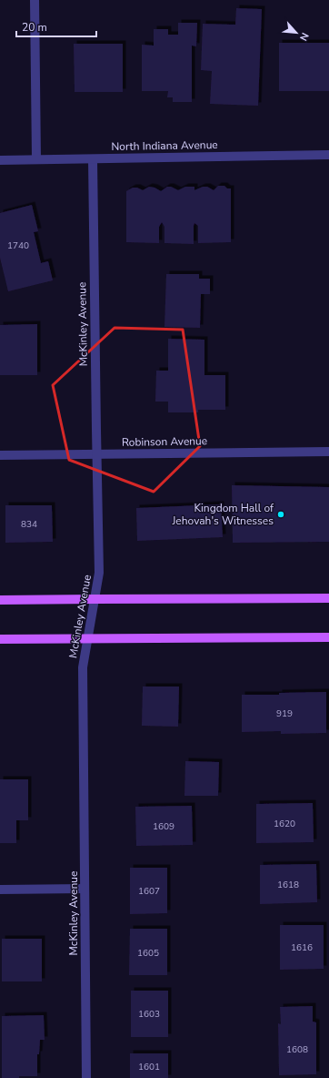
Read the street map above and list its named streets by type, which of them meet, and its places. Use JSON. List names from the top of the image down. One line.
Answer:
{"streets":{"street":["North Indiana Avenue","McKinley Avenue","Robinson Avenue"]},"crossings":[["North Indiana Avenue","McKinley Avenue"],["McKinley Avenue","Robinson Avenue"]],"places":["Kingdom Hall of Jehovah's Witnesses"],"house_numbers":["1740","834","919","1620","1609","1618","1607","1616","1605","1603","1608","1601"],"scale_bar":"20 m","north":"bottom right"}
